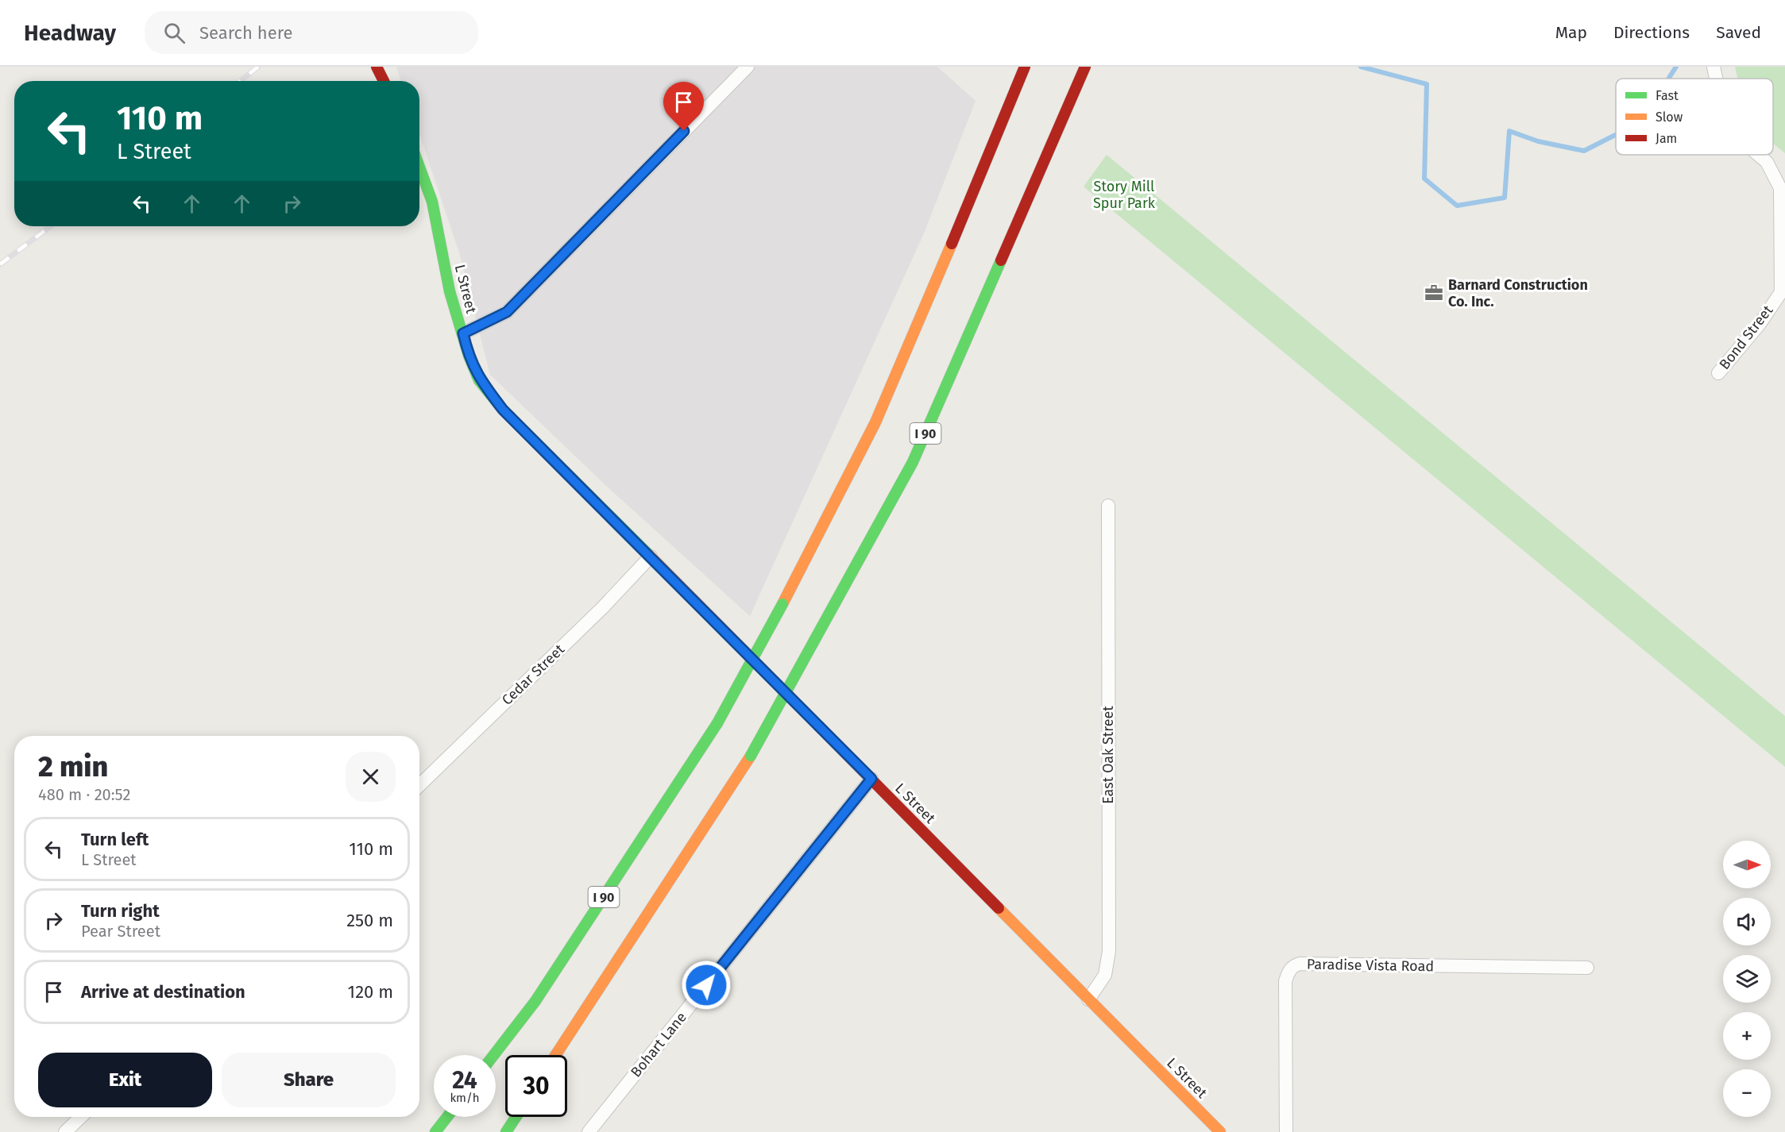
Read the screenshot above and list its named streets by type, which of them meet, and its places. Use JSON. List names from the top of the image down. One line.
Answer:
{"streets":{"main road":["L Street","I 90"],"street":["Bond Street","Cedar Street","East Oak Street","Paradise Vista Road","Bohart Lane"]},"crossings":[["L Street","Cedar Street"],["L Street","East Oak Street"],["L Street","Bohart Lane"]],"parks":["Story Mill Spur Park"],"places":{"office":["Barnard Construction Co. Inc."]},"legend":["Fast","Slow","Jam"],"north":"right","page":{"header":"Headway","search":"Search here","nav":["Map","Directions","Saved"],"turn":["110 m","L Street"],"heading":["2 min","480 m · 20:52"],"list":[{"name":"Turn left","note":"L Street","value":"110 m"},{"name":"Turn right","note":"Pear Street","value":"250 m"},{"name":"Arrive at destination","value":"120 m"}],"map_buttons":["+","−"],"buttons":["Exit","Share"],"speed":"24 km/h","limit":"30"}}
